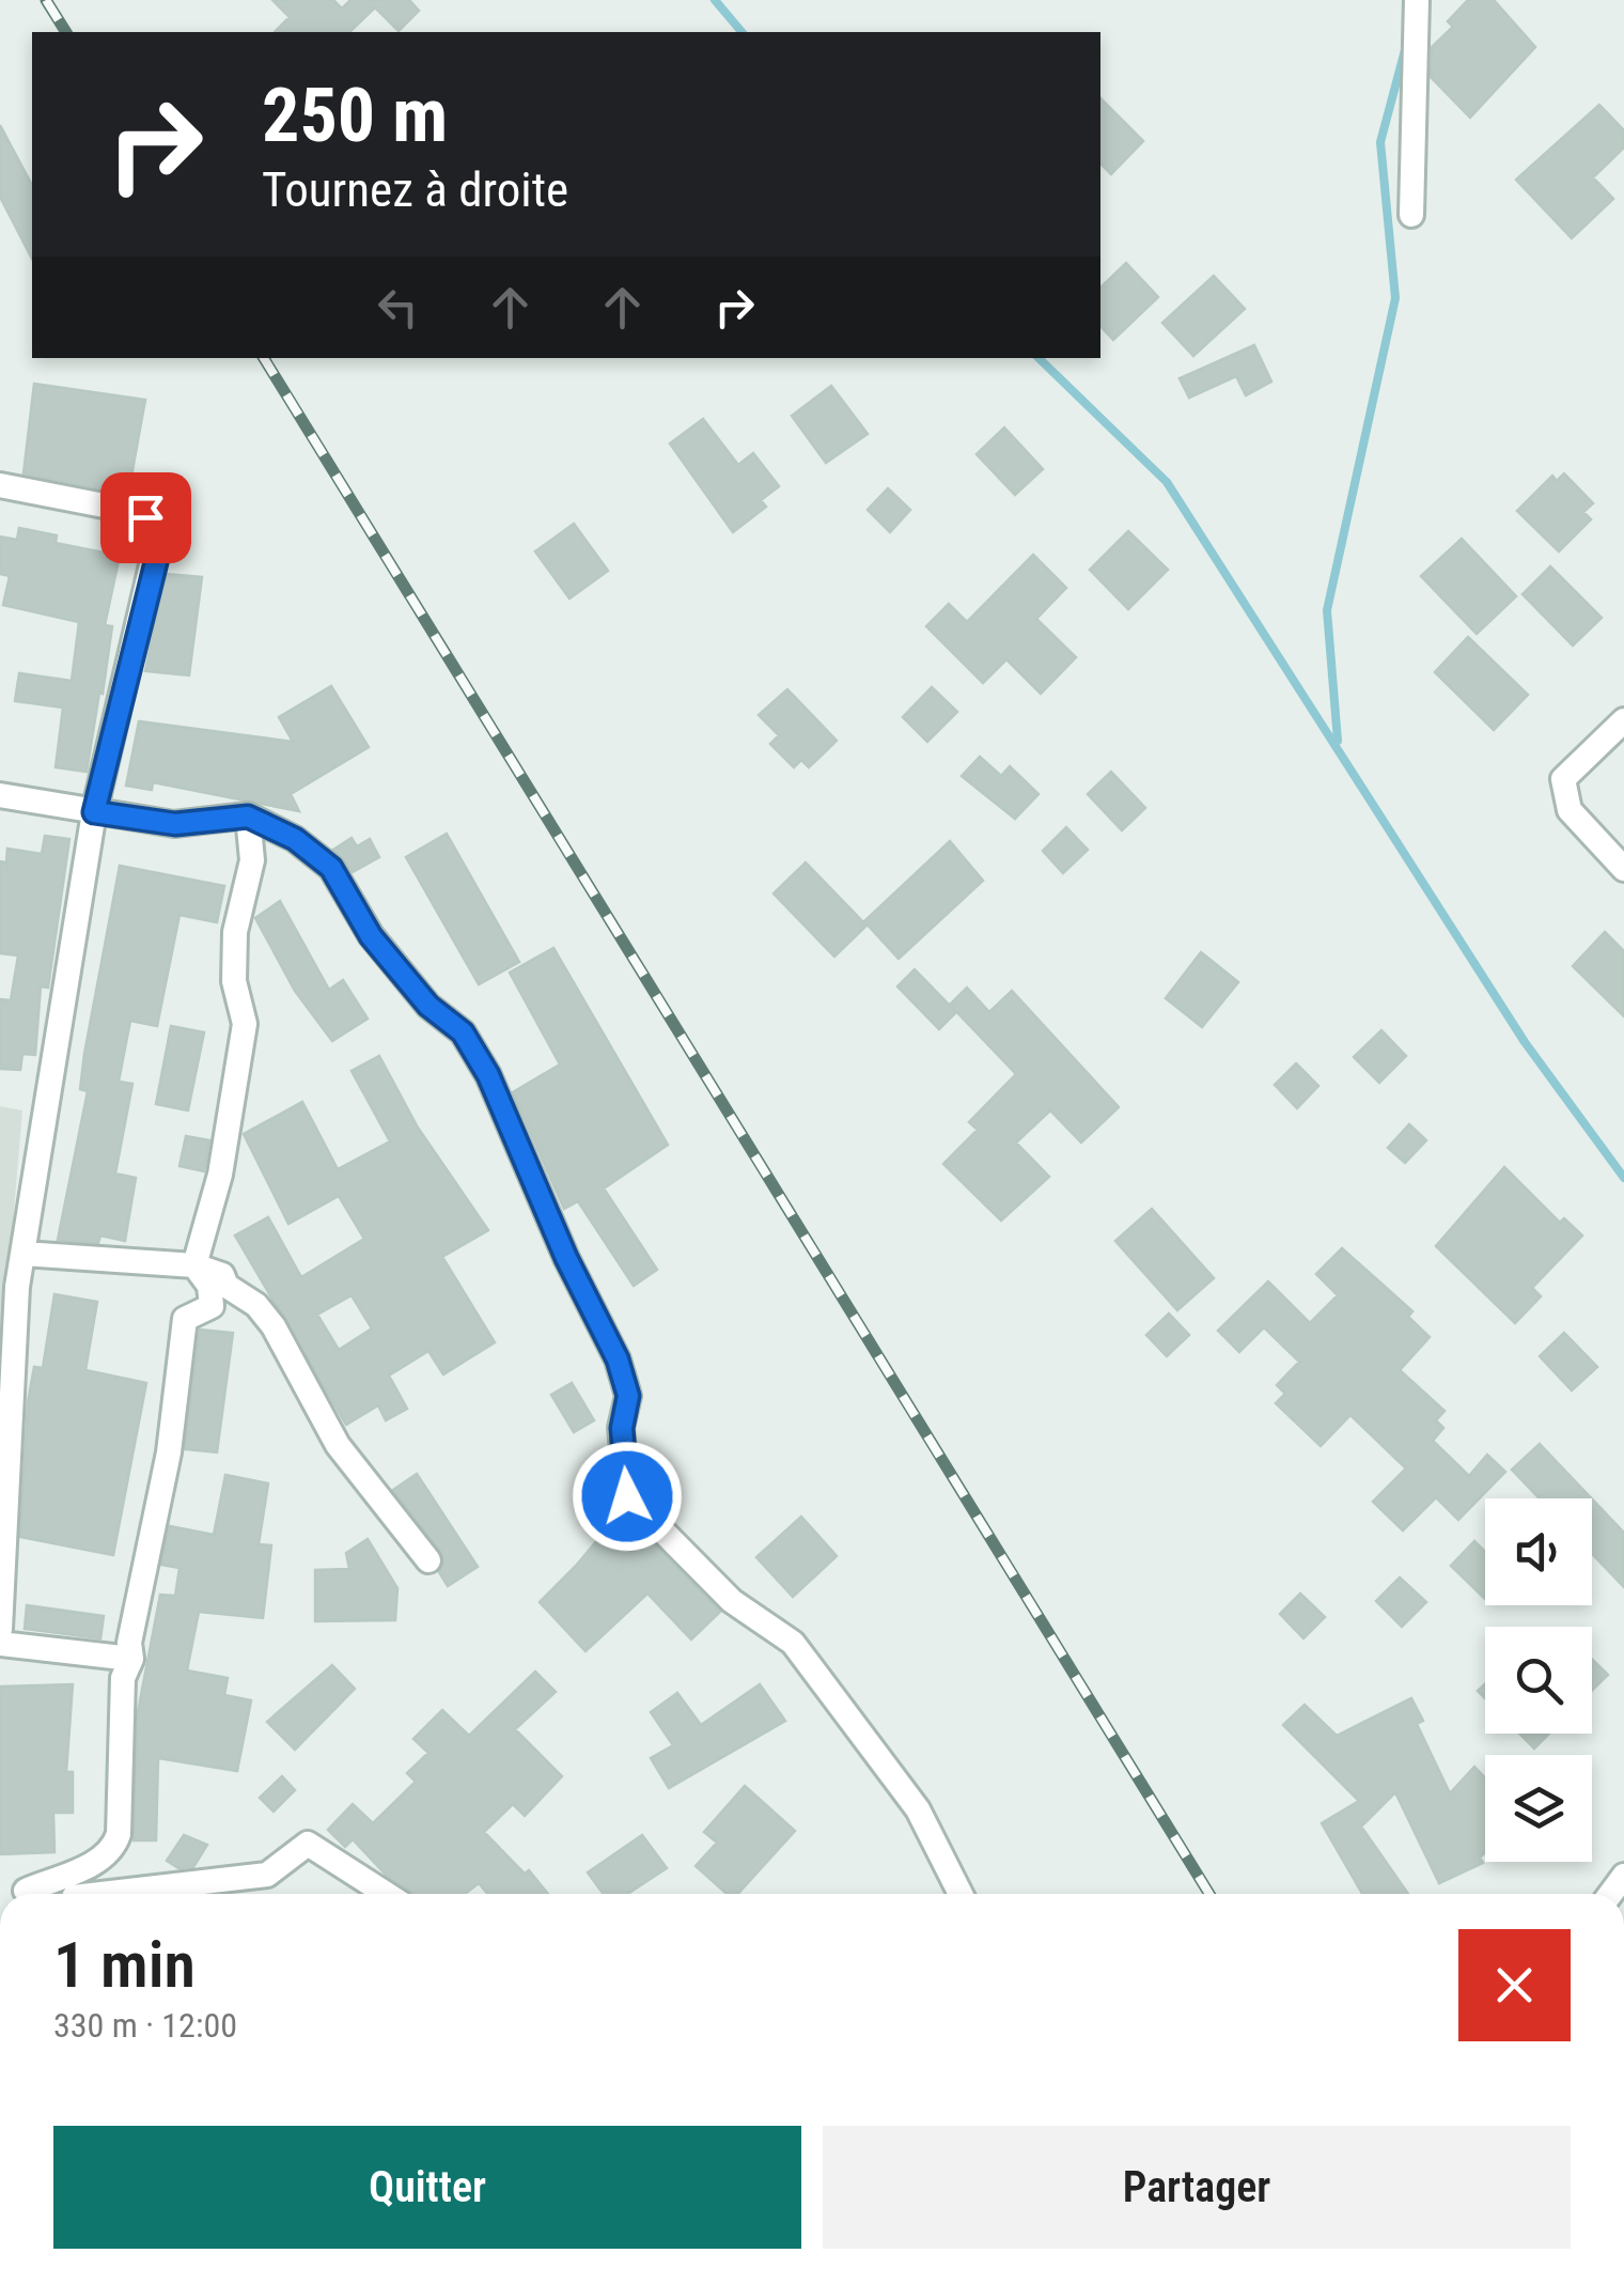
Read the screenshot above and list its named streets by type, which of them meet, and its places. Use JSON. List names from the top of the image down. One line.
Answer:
{"page":{"turn":["250 m","Tournez à droite"],"heading":["1 min","330 m · 12:00"],"buttons":["Quitter","Partager"]}}
